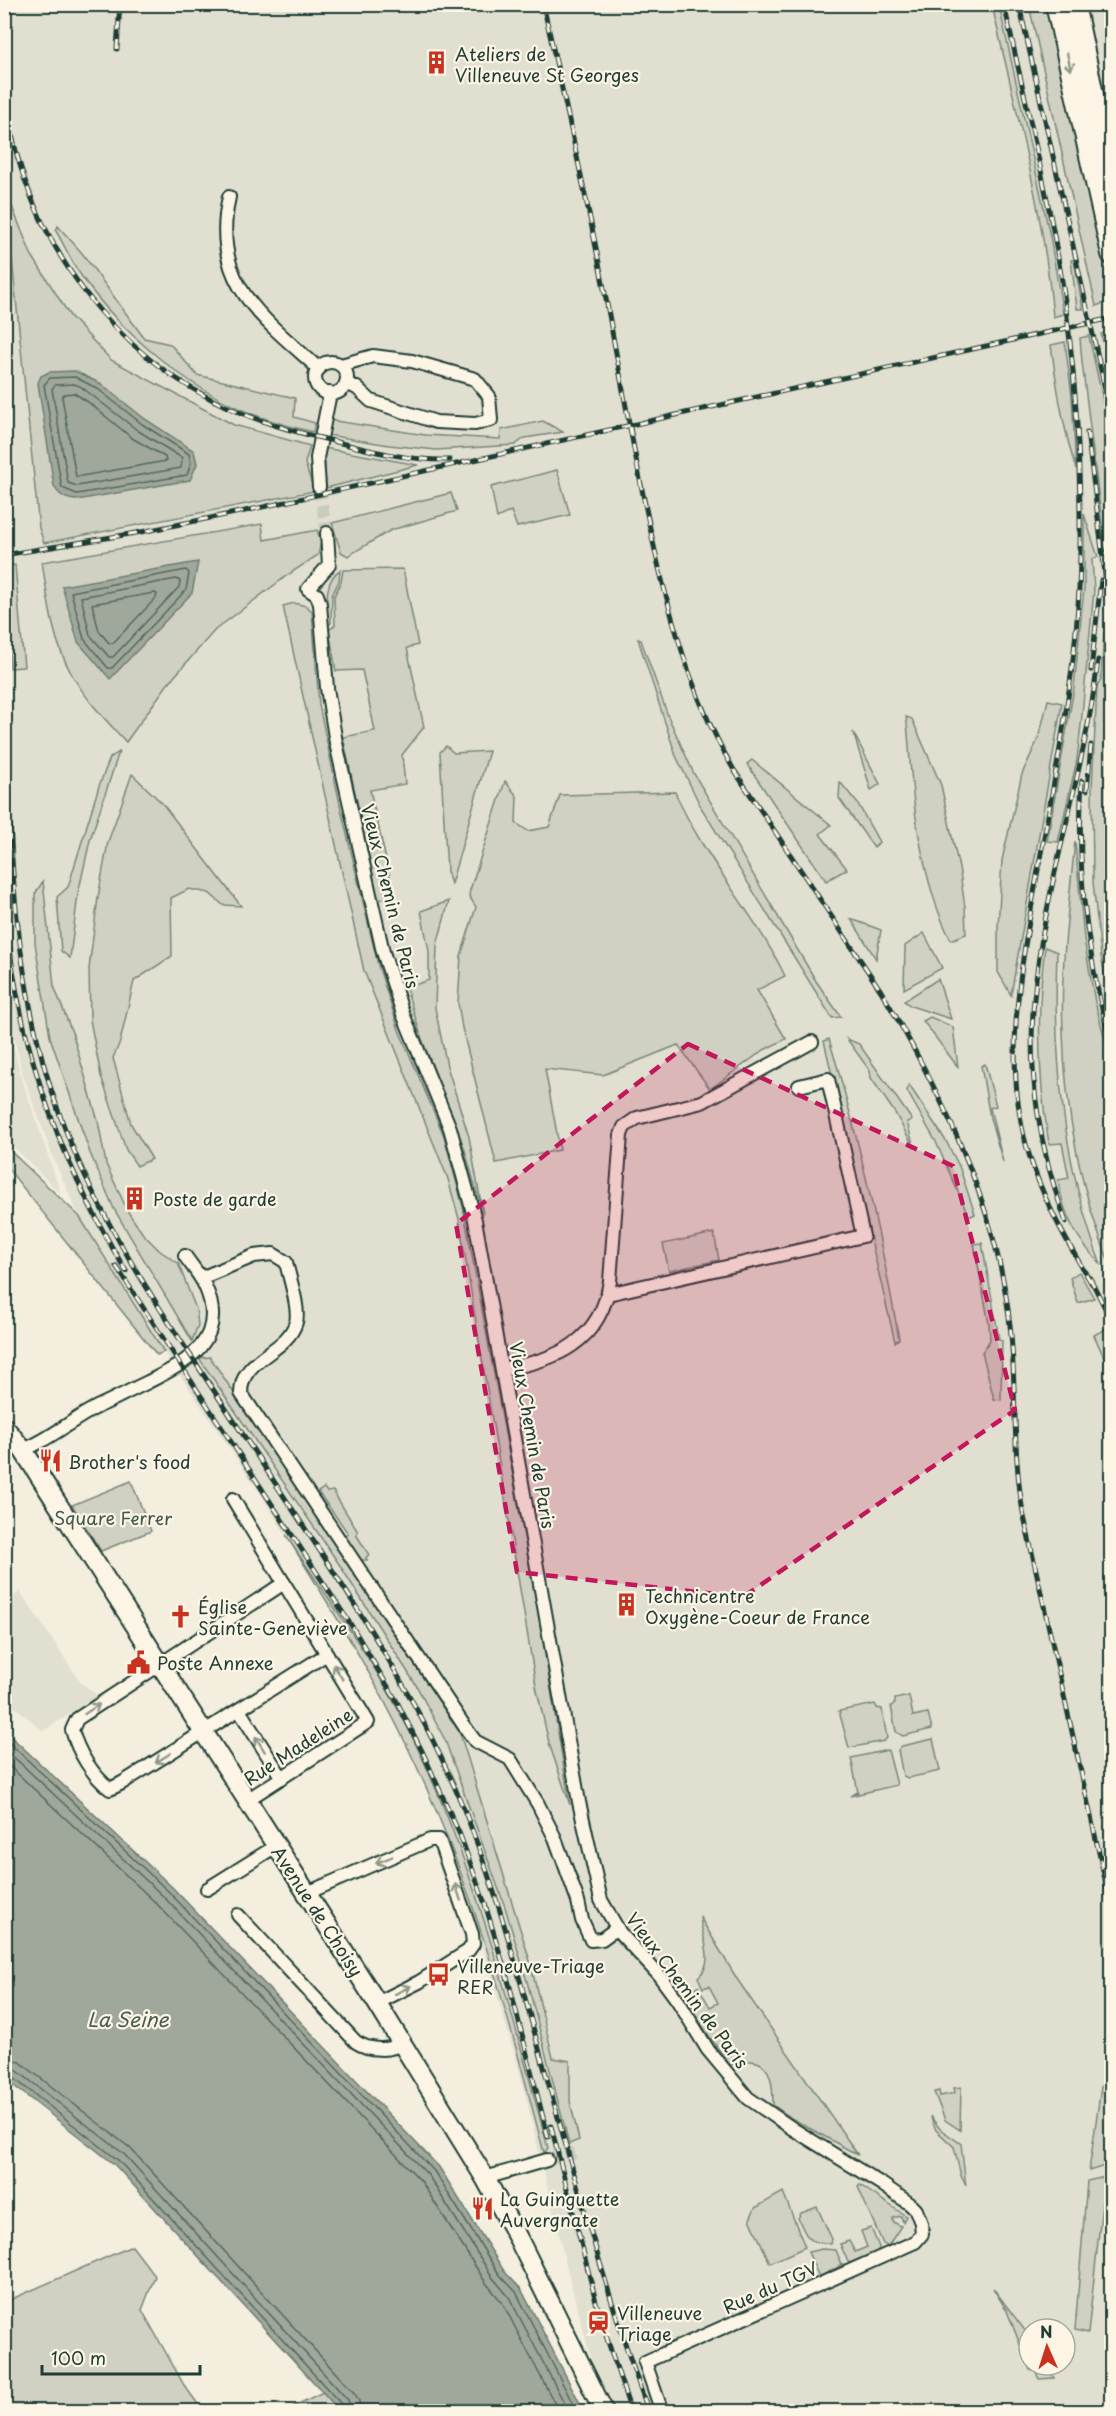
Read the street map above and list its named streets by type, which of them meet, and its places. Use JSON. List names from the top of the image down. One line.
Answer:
{"streets":{"main road":["Avenue de Choisy"],"street":["Vieux Chemin de Paris","Rue Madeleine","Rue du TGV"]},"crossings":[["Vieux Chemin de Paris","Rue du TGV"],["Rue Madeleine","Avenue de Choisy"]],"water":["La Seine"],"parks":["Square Ferrer"],"places":{"building":["Ateliers de Villeneuve St Georges","Poste de garde","Technicentre Oxygène-Coeur de France"],"restaurant":["Brother's food","La Guinguette Auvergnate"],"church":["Église Sainte-Geneviève"],"public building":["Poste Annexe"],"bus stop":["Villeneuve-Triage RER"],"station":["Villeneuve Triage"]},"scale_bar":"100 m","north":"top"}
